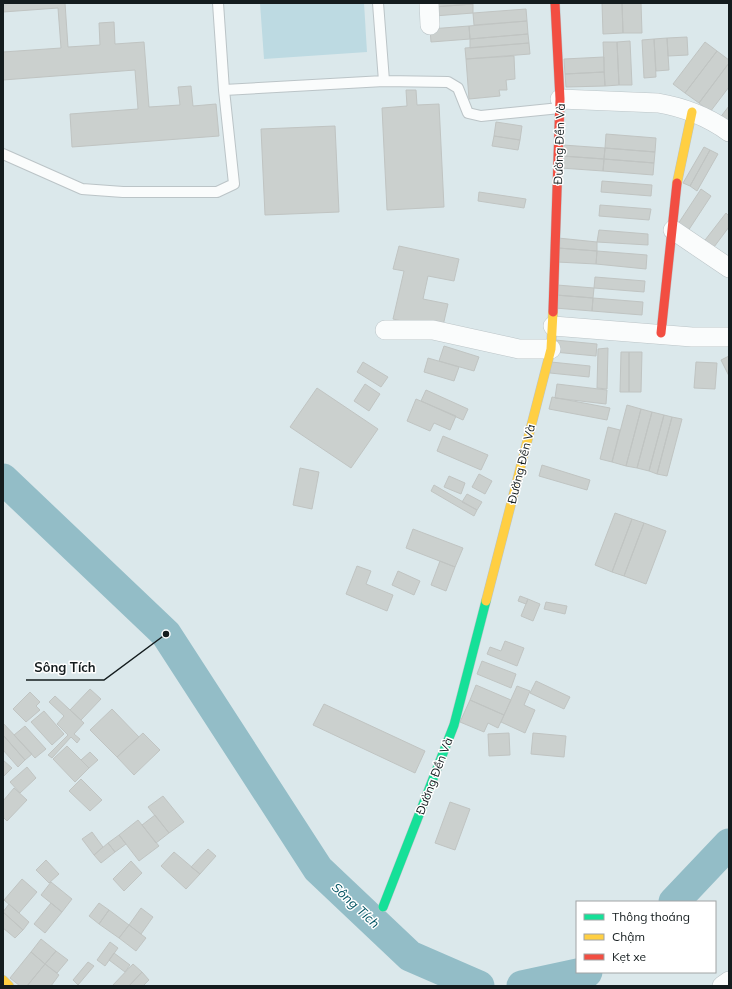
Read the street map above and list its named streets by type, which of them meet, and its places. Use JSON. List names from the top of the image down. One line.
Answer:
{"streets":{"street":["Đường Đền Và"]},"water":["Sông Tích"],"places":["Sông Tích"],"legend":["Thông thoáng","Chậm","Kẹt xe"]}
